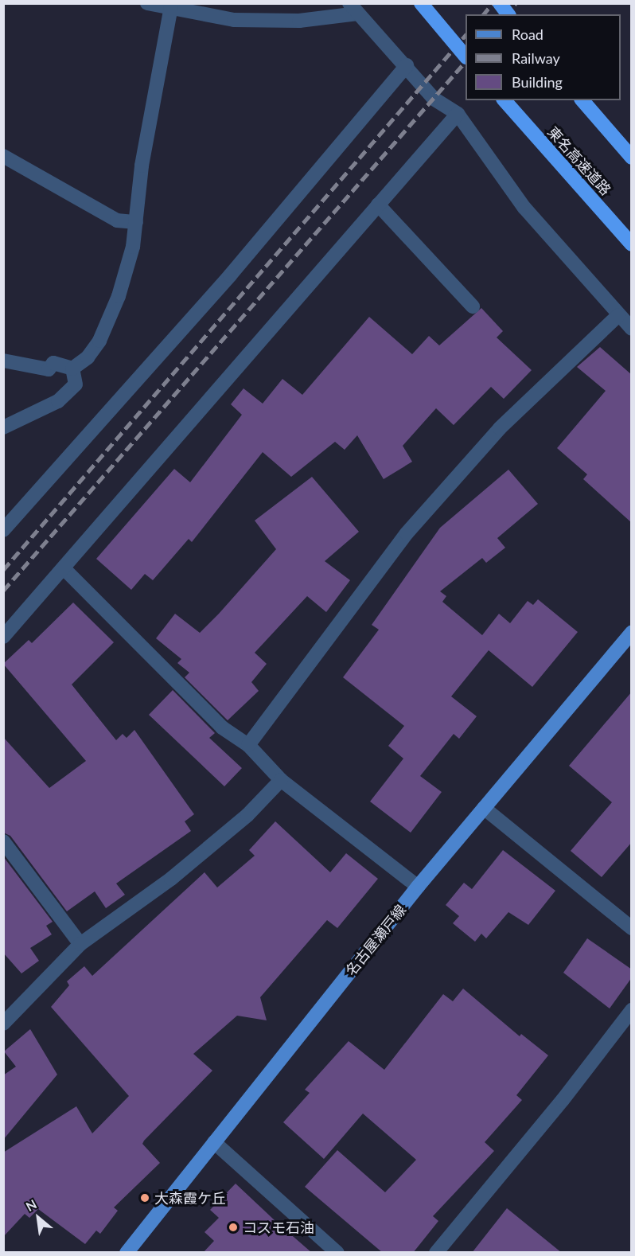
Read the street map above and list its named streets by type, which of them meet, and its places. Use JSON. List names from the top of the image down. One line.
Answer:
{"streets":{"highway":["東名高速道路"],"main road":["名古屋瀬戸線"]},"places":["大森霞ケ丘","コスモ石油"],"legend":["Road","Railway","Building"],"north":"top left"}
